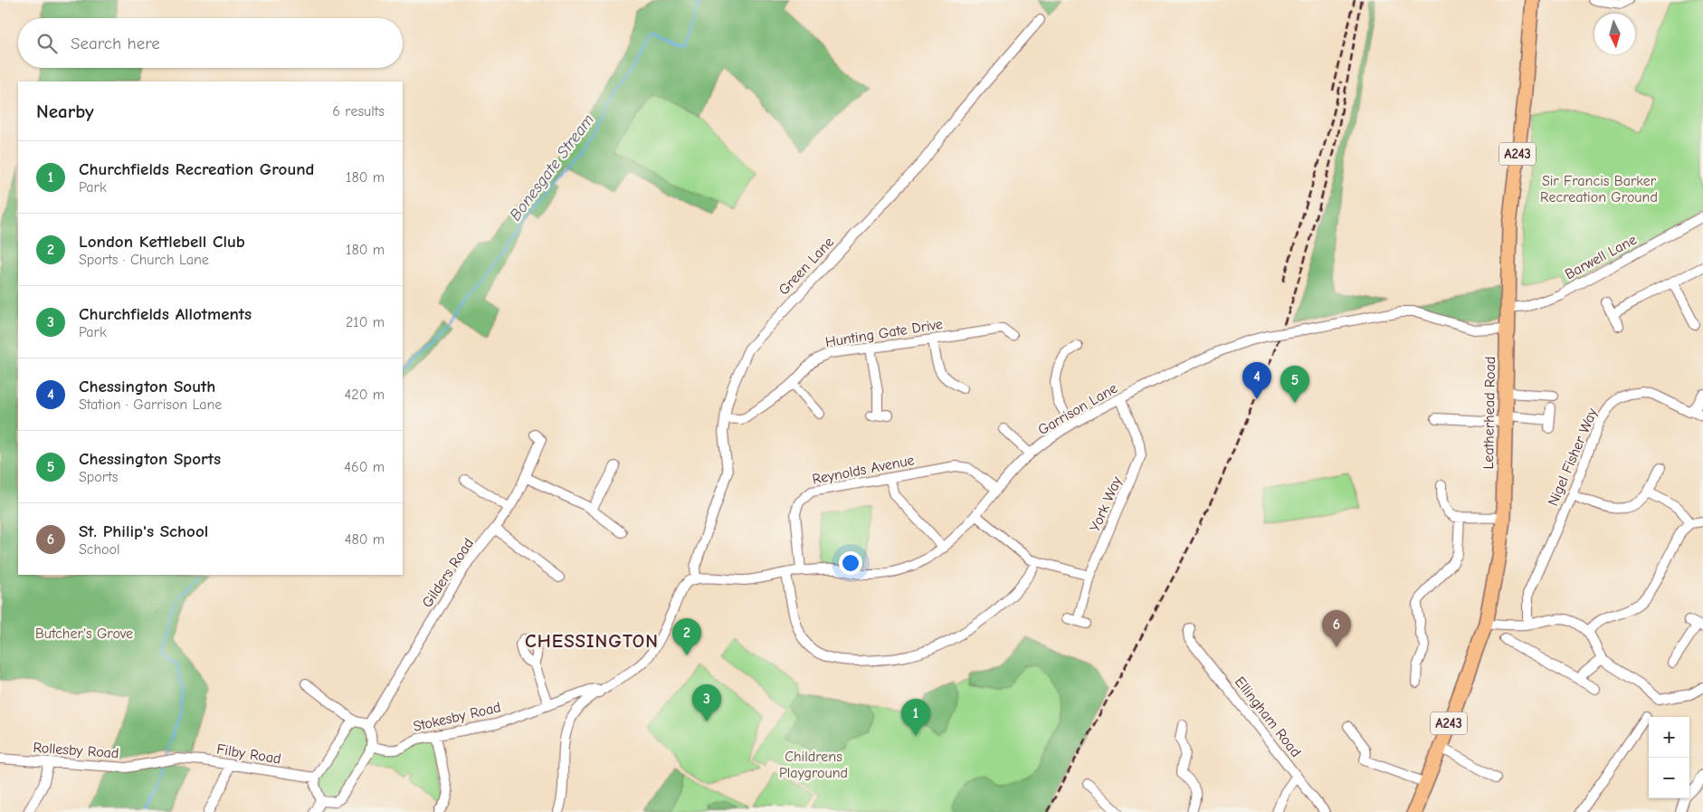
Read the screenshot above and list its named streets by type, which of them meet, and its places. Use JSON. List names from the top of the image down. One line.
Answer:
{"streets":{"highway":["A243","Leatherhead Road"],"street":["Barwell Lane","Green Lane","Hunting Gate Drive","Garrison Lane","Nigel Fisher Way","Reynolds Avenue","York Way","Gilders Road","Stokesby Road","Ellingham Road","Rollesby Road","Filby Road"]},"crossings":[["Barwell Lane","Leatherhead Road"],["Green Lane","Hunting Gate Drive"],["Green Lane","Garrison Lane"],["Garrison Lane","Leatherhead Road"],["Garrison Lane","Reynolds Avenue"],["Garrison Lane","York Way"],["Rollesby Road","Filby Road"]],"districts":["CHESSINGTON"],"water":["Bonesgate Stream"],"parks":["Sir Francis Barker Recreation Ground","Butcher's Grove","Childrens Playground"],"north":"bottom","page":{"search":"Search here","heading":["Nearby","6 results"],"list":[{"mark":"1","name":"Churchfields Recreation Ground","note":"Park","value":"180 m"},{"mark":"2","name":"London Kettlebell Club","note":"Sports · Church Lane","value":"180 m"},{"mark":"3","name":"Churchfields Allotments","note":"Park","value":"210 m"},{"mark":"4","name":"Chessington South","note":"Station · Garrison Lane","value":"420 m"},{"mark":"5","name":"Chessington Sports","note":"Sports","value":"460 m"},{"mark":"6","name":"St. Philip's School","note":"School","value":"480 m"}],"pins":["4","5","6","2","3","1"],"map_buttons":["+","−"]}}
